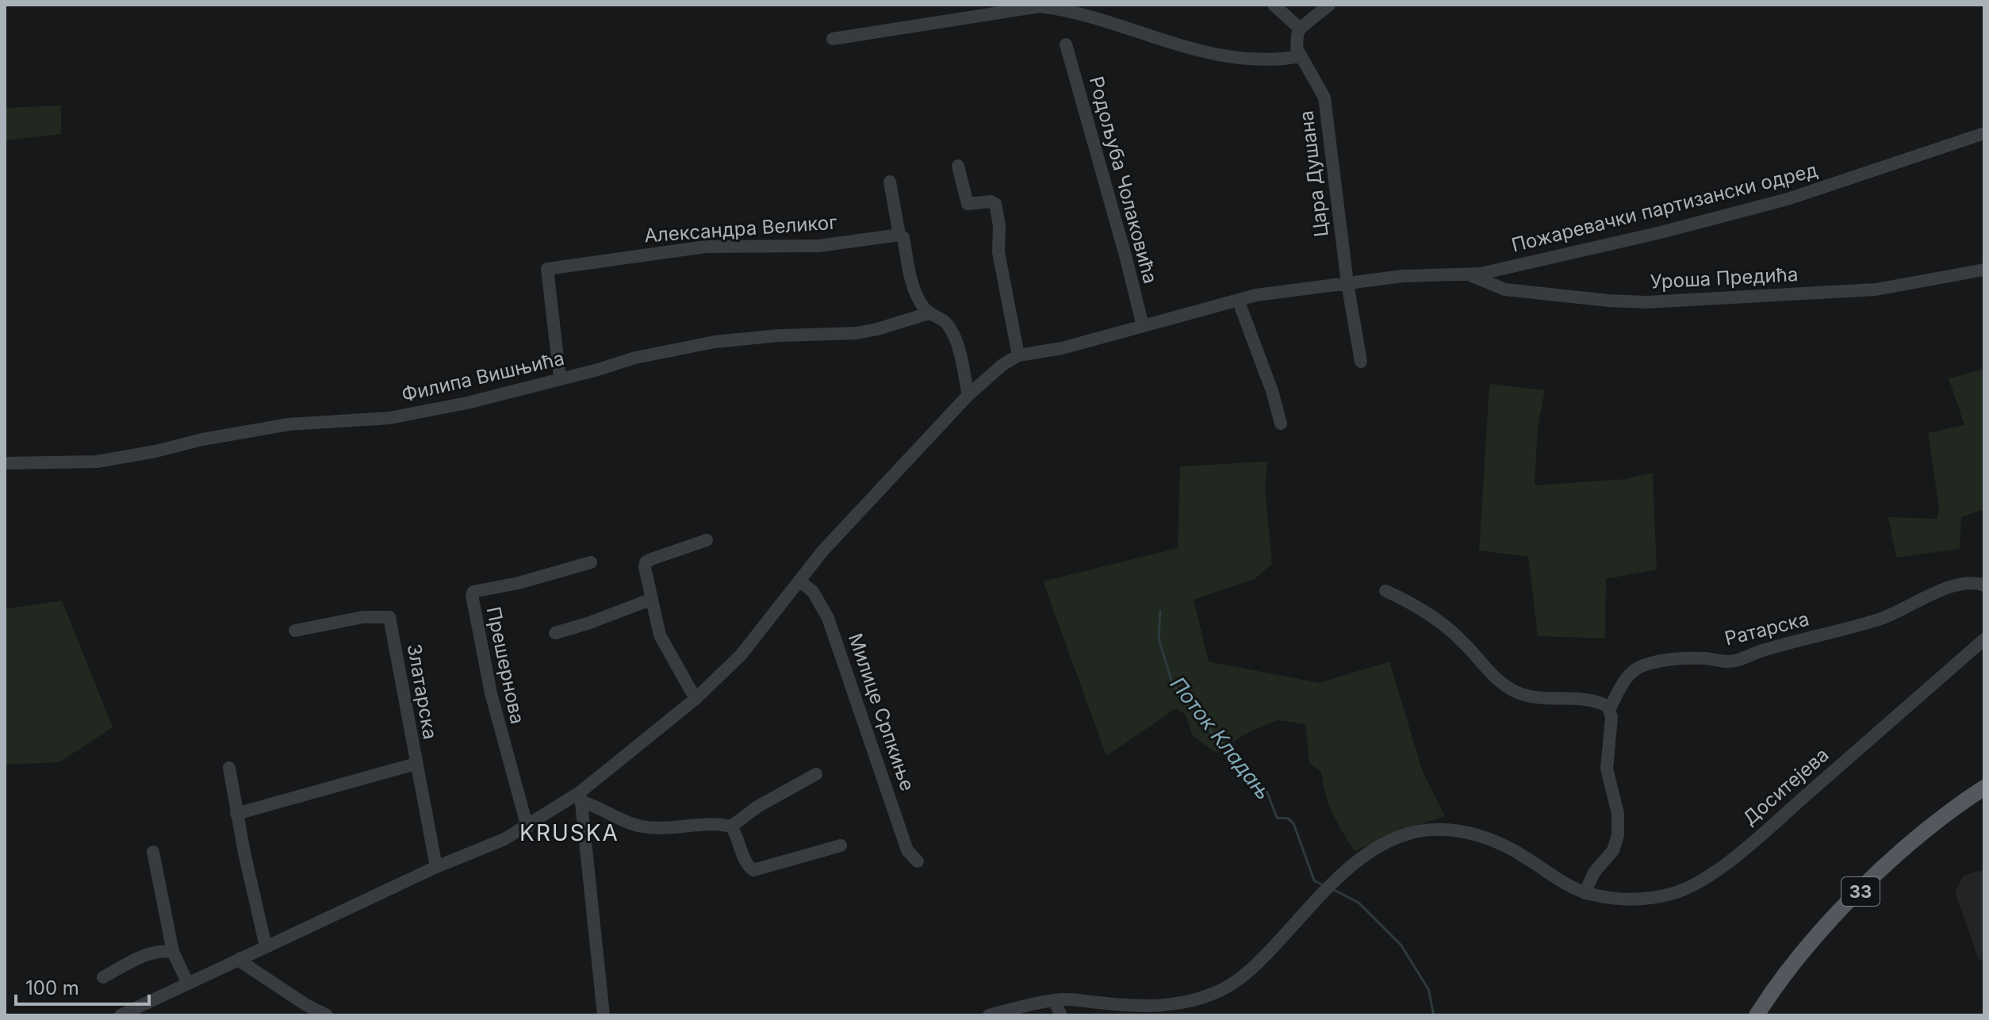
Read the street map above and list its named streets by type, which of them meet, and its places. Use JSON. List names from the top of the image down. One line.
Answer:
{"streets":{"main road":["33"],"street":["Цара Душана","Родољуба Чолаковића","Пожаревачки партизански одред","Александра Великог","Уроша Предића","Филипа Вишњића","Ратарска","Прешернова","Златарска","Милице Српкиње","Доситејева"]},"crossings":[["Цара Душана","Пожаревачки партизански одред"],["Родољуба Чолаковића","Пожаревачки партизански одред"],["Пожаревачки партизански одред","Уроша Предића"],["Пожаревачки партизански одред","Прешернова"],["Пожаревачки партизански одред","Златарска"],["Пожаревачки партизански одред","Милице Српкиње"],["Александра Великог","Филипа Вишњића"]],"districts":["KRUSKA"],"water":["Поток Кладањ"],"scale_bar":"100 m"}
